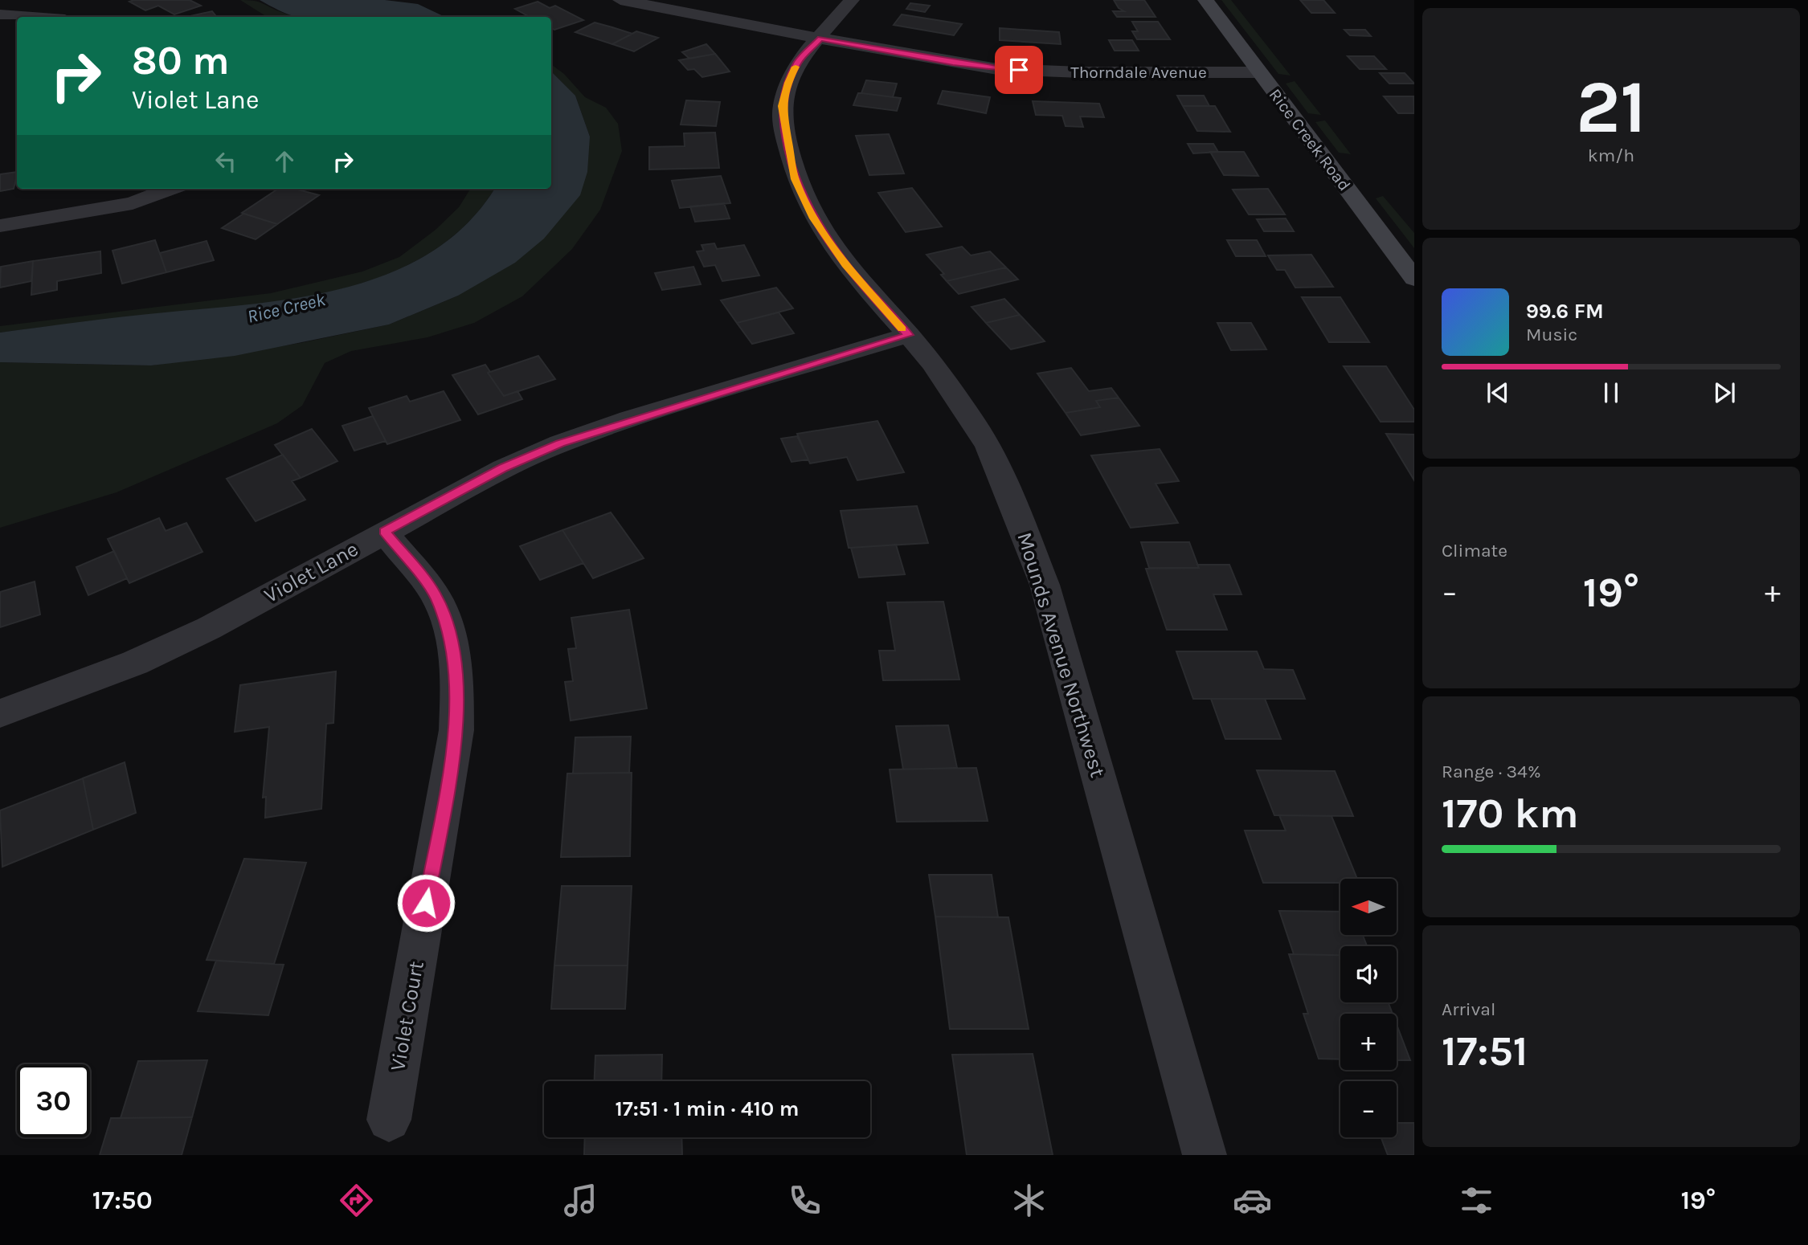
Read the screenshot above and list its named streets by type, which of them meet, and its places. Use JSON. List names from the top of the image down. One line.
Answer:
{"streets":{"street":["Thorndale Avenue","Rice Creek Road","Violet Lane","Mounds Avenue Northwest","Violet Court"]},"crossings":[["Thorndale Avenue","Rice Creek Road"],["Thorndale Avenue","Mounds Avenue Northwest"],["Violet Lane","Mounds Avenue Northwest"],["Violet Lane","Violet Court"]],"water":["Rice Creek"],"north":"left","page":{"tile":[["21","km/h"],"Climate",["Range · 34%","170 km"],["Arrival","17:51"]],"turn":["80 m","Violet Lane"],"song":["99.6 FM","Music"],"heat":["−","19°","+"],"map_buttons":["+","−"],"limit":"30","trip":"17:51 · 1 min · 410 m","tabs":["17:50","19°"]}}
